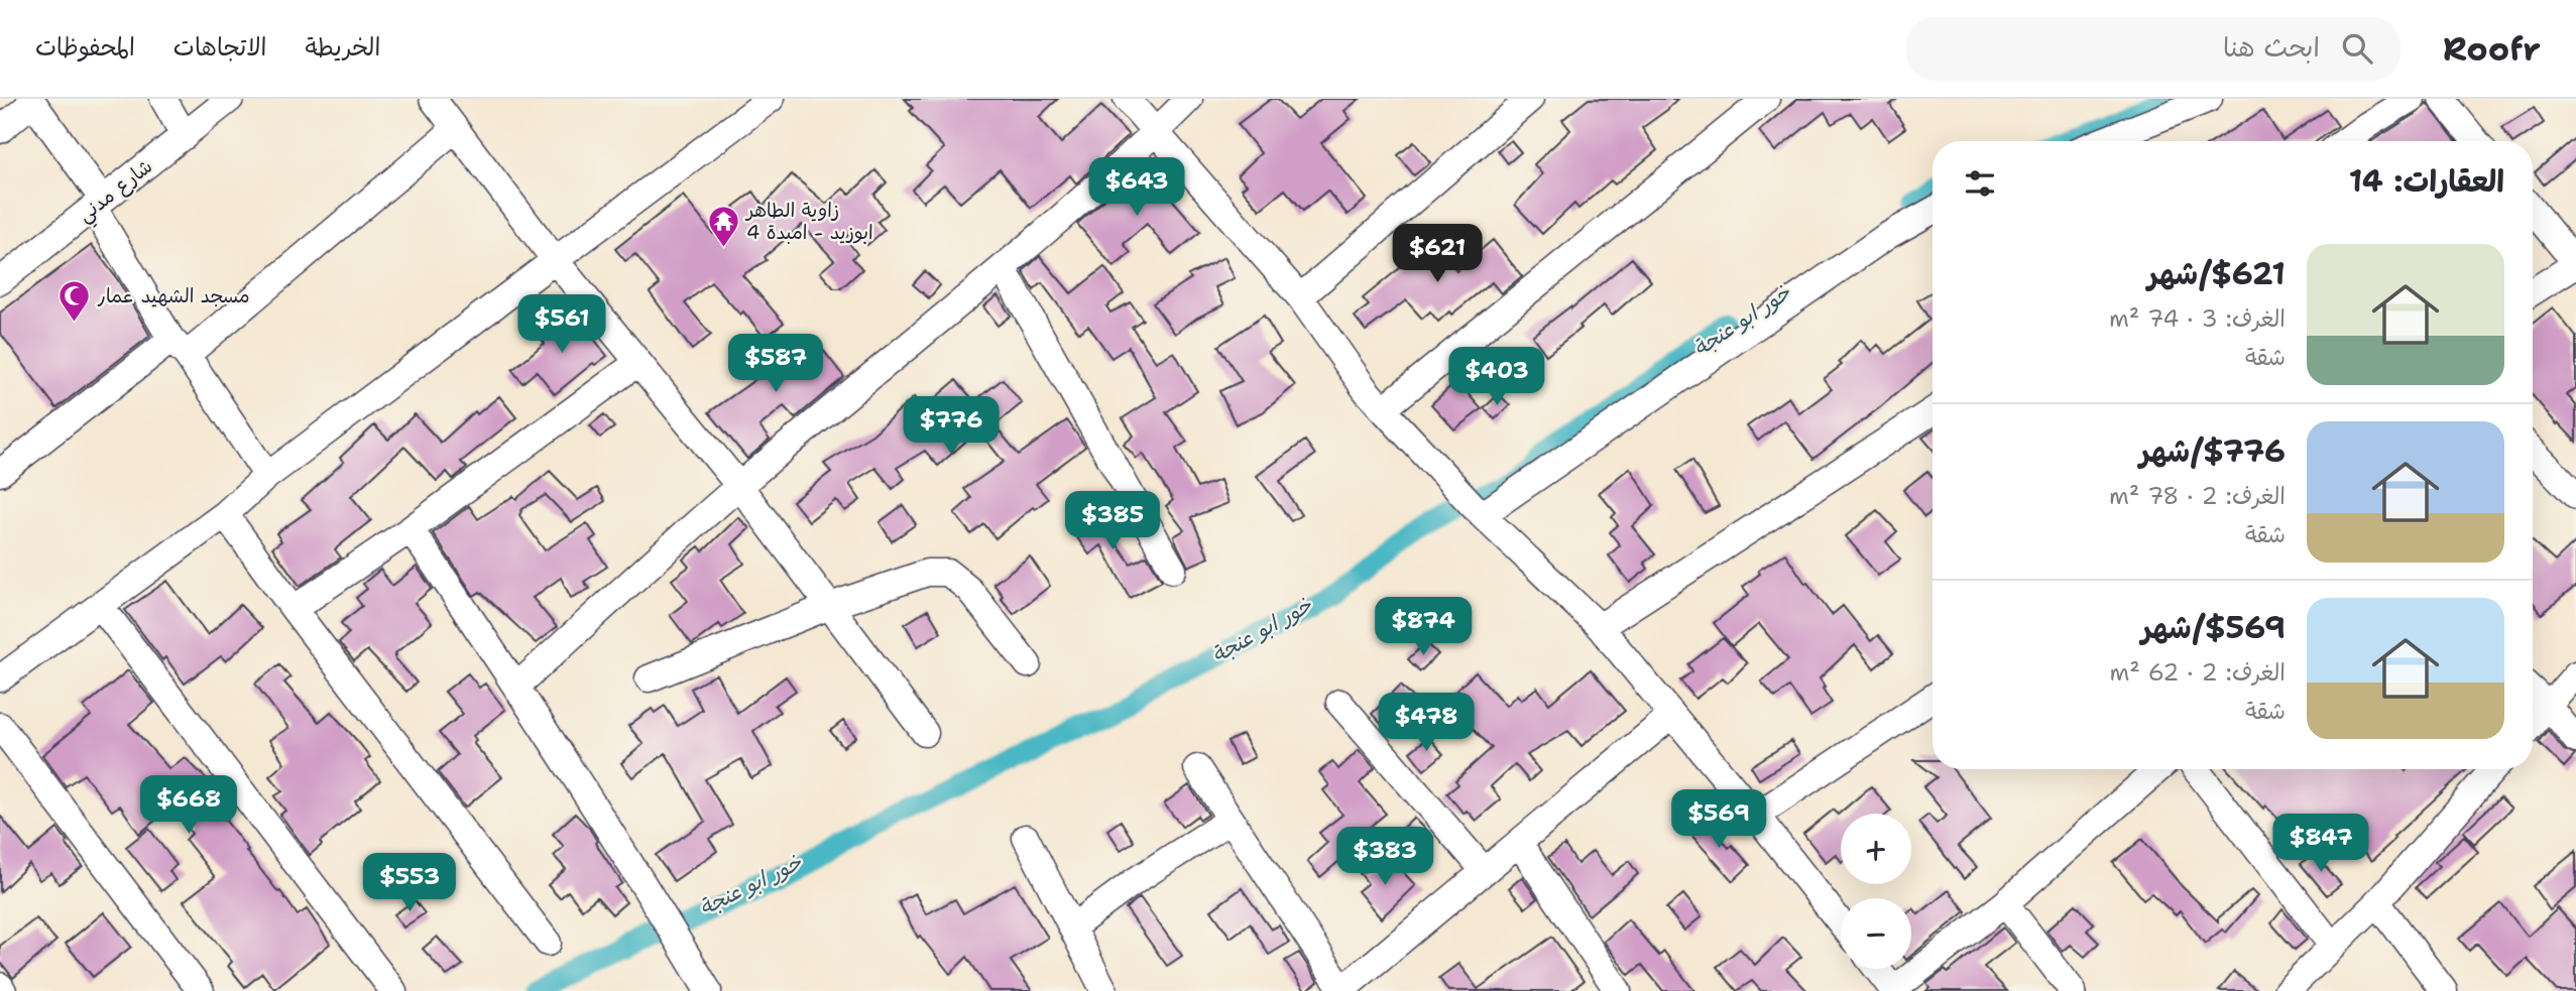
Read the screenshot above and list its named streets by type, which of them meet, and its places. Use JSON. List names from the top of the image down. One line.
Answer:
{"streets":{"street":["شارع مدني"]},"water":["خور ابو عنجة"],"places":{"temple":["زاوية الطاهر ابوزيد - امبدة 4"],"mosque":["مسجد الشهيد عمار"]},"page":{"header":"Roofr","search":"ابحث هنا","nav":["الخريطة","الاتجاهات","المحفوظات"],"heading":"العقارات: 14","price":["$643","$621","$561","$587","$403","$776","$385","$874","$478","$668","$569","$847","$383","$553"],"list":[{"name":"$621/شهر","note":"الغرف: 3 · 74 m² · شقة"},{"name":"$776/شهر","note":"الغرف: 2 · 78 m² · شقة"},{"name":"$569/شهر","note":"الغرف: 2 · 62 m² · شقة"}],"map_buttons":["+","−"]}}
